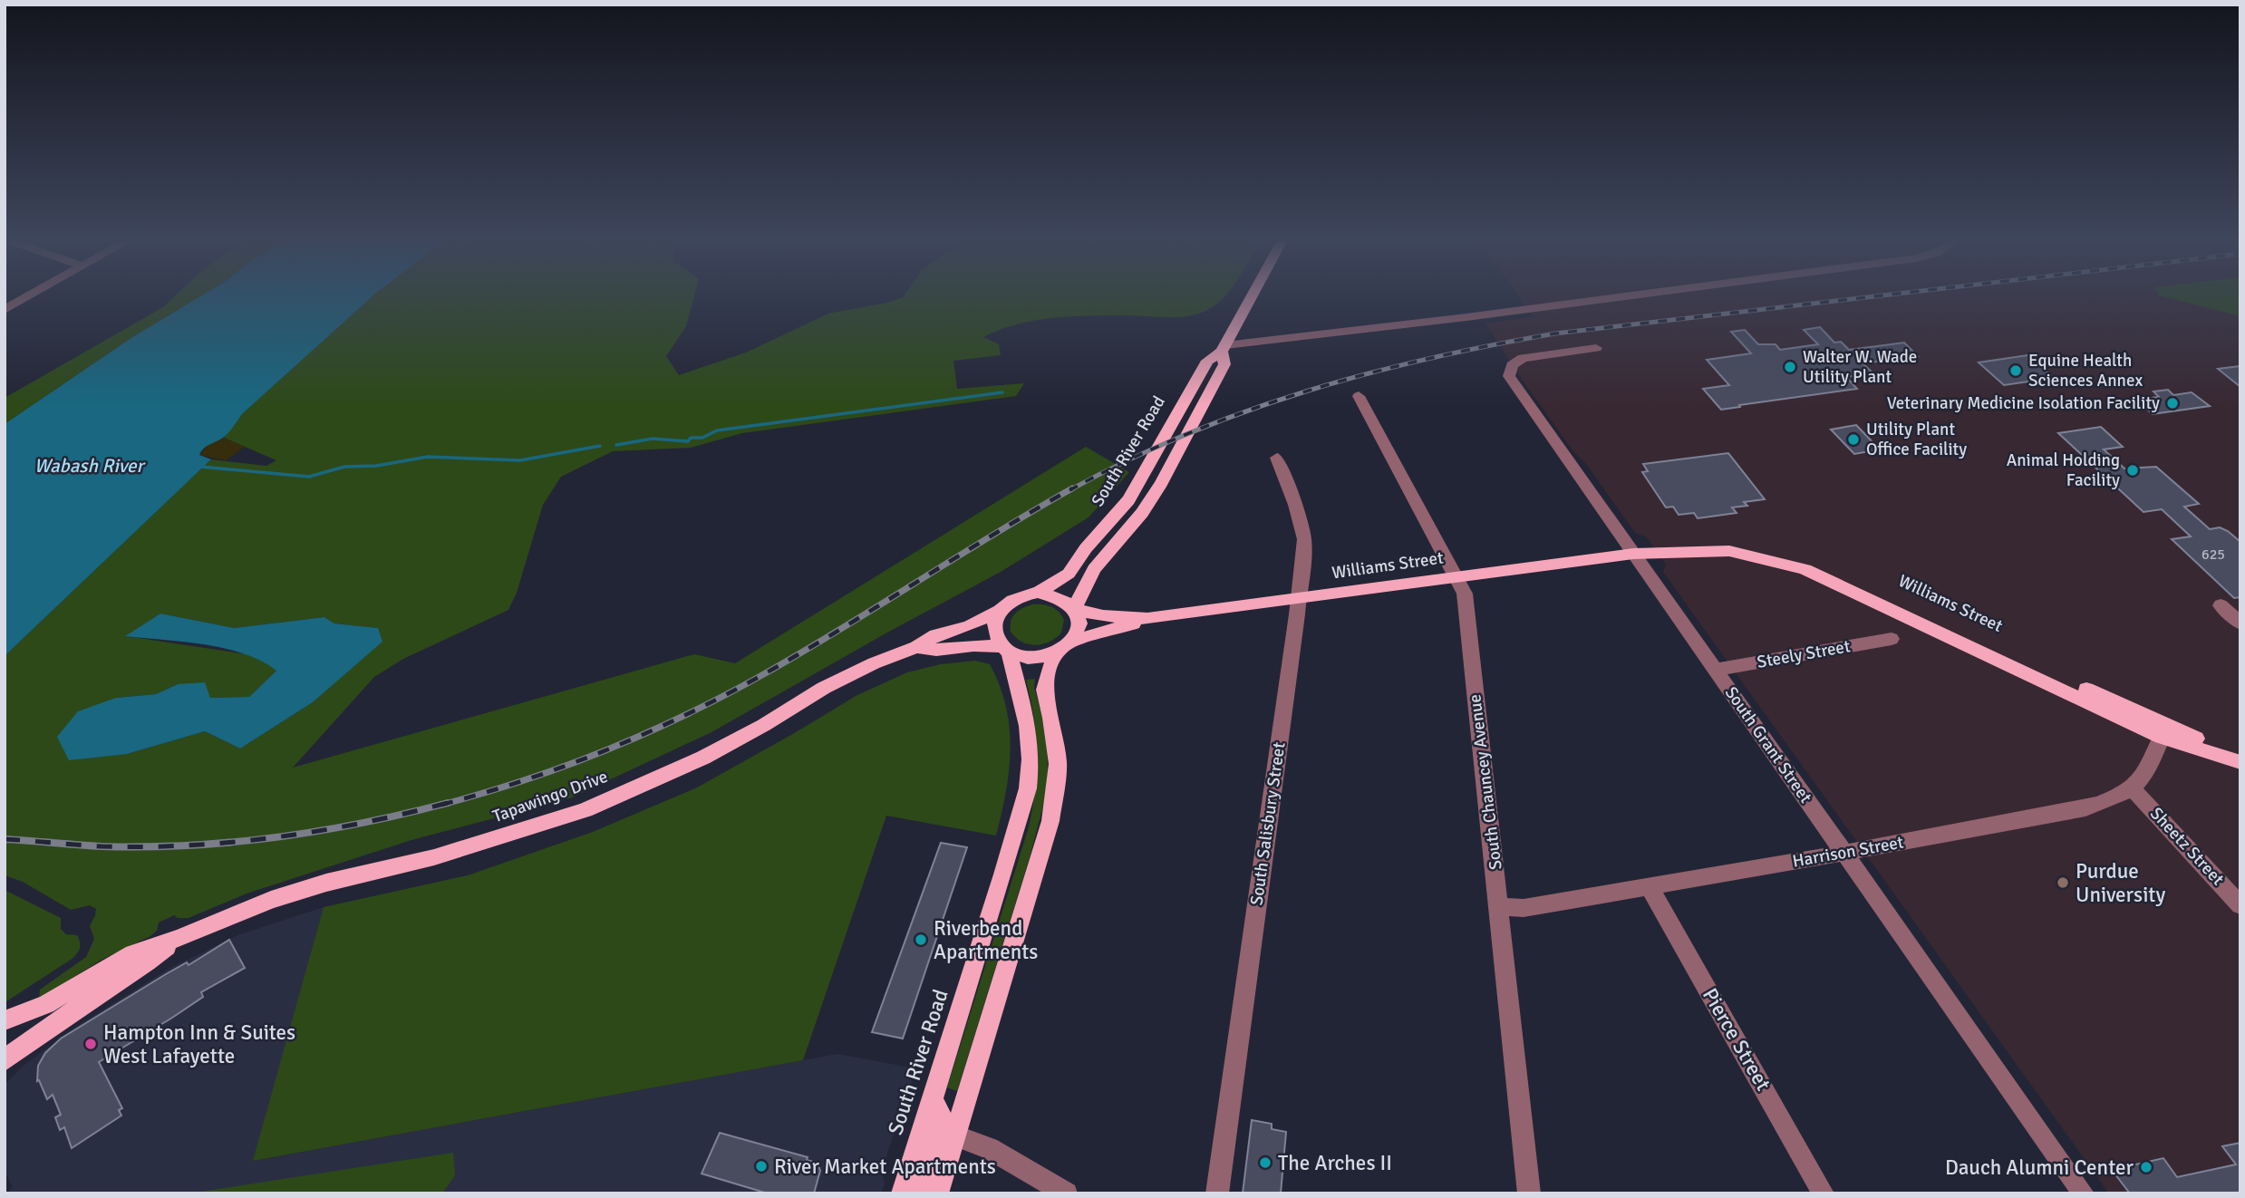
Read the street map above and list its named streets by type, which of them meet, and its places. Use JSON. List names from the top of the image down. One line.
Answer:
{"streets":{"main road":["South River Road","Williams Street","Tapawingo Drive"],"street":["Steely Street","South Grant Street","South Chauncey Avenue","South Salisbury Street","Sheetz Street","Harrison Street","Pierce Street"]},"crossings":[["South River Road","Williams Street"],["South River Road","Tapawingo Drive"],["Williams Street","South Grant Street"],["Williams Street","South Chauncey Avenue"],["Williams Street","Tapawingo Drive"],["Williams Street","South Salisbury Street"],["Williams Street","Harrison Street"],["Steely Street","South Grant Street"],["South Grant Street","Harrison Street"],["South Chauncey Avenue","Harrison Street"],["Sheetz Street","Harrison Street"],["Harrison Street","Pierce Street"]],"water":["Wabash River"],"places":["Walter W. Wade Utility Plant","Equine Health Sciences Annex","Veterinary Medicine Isolation Facility","Utility Plant Office Facility","Animal Holding Facility","Purdue University","Riverbend Apartments","Hampton Inn & Suites West Lafayette","The Arches II","River Market Apartments","Dauch Alumni Center"],"house_numbers":["625"]}
